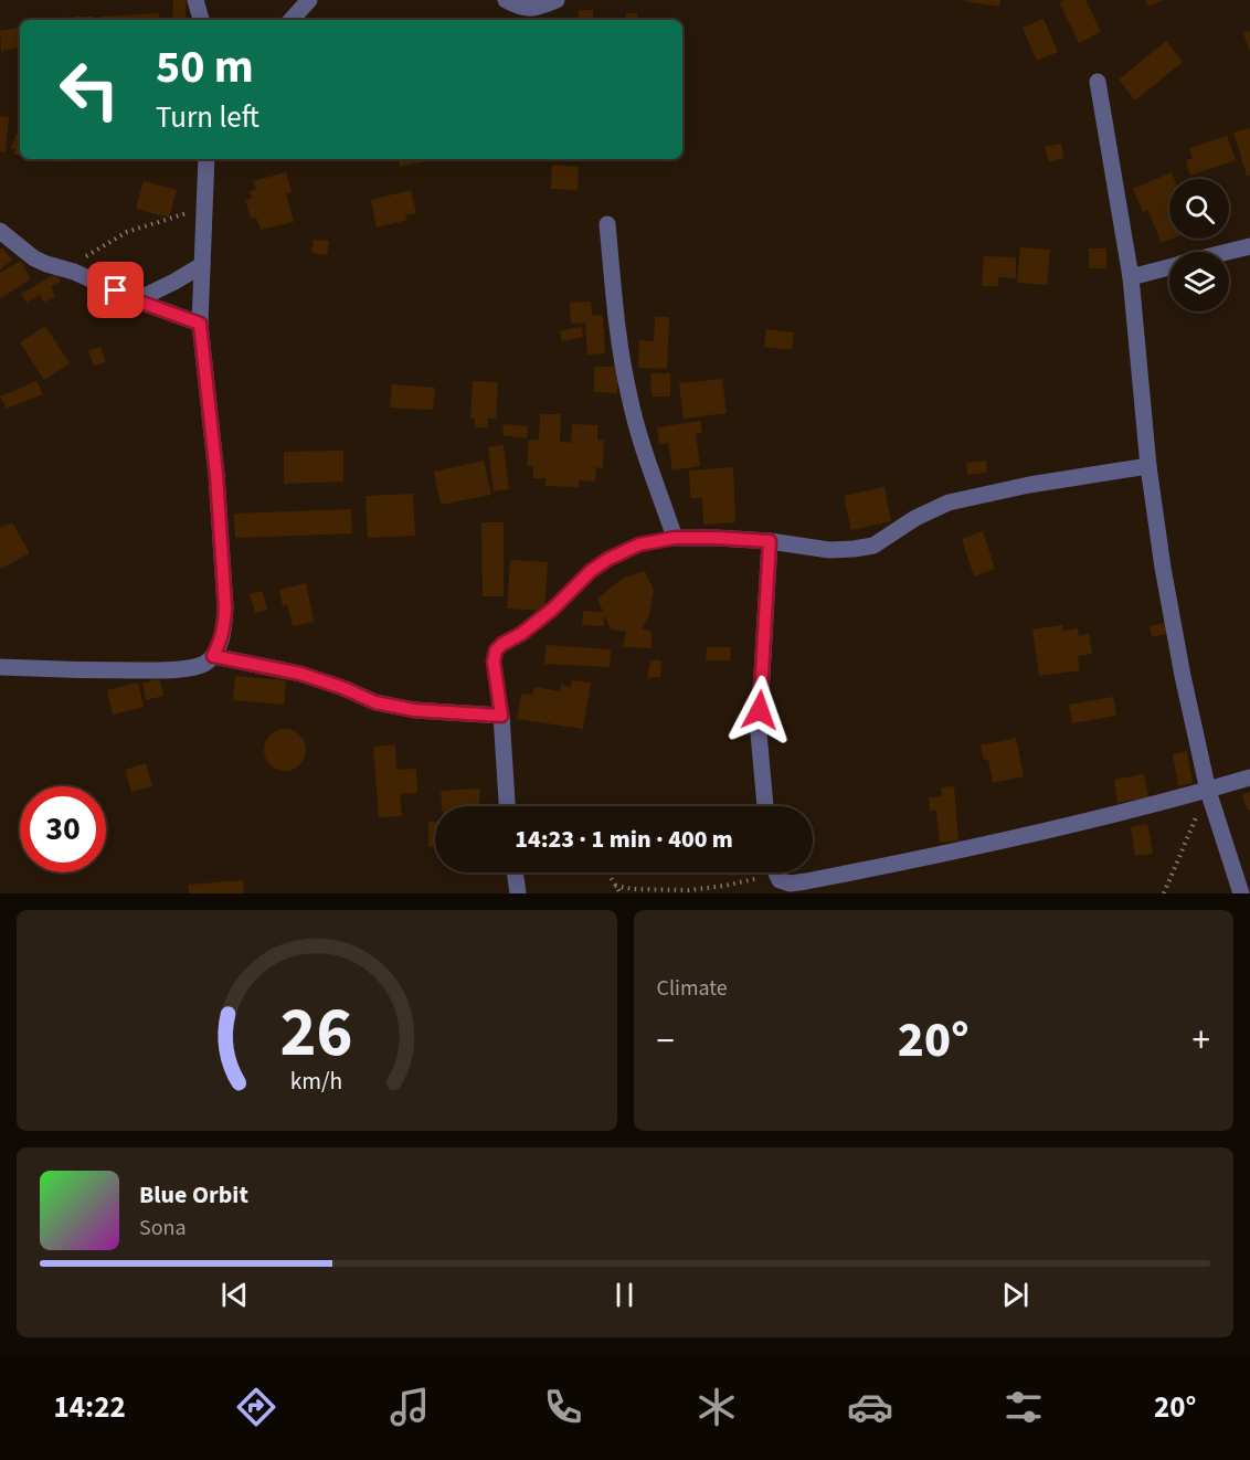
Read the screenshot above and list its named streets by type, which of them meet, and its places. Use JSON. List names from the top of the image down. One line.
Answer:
{"page":{"turn":["50 m","Turn left"],"limit":"30","trip":"14:23 · 1 min · 400 m","tile":"Climate","heat":["−","20°","+"],"song":["Blue Orbit","Sona"],"tabs":["14:22","20°"],"gauge":["26","km/h"]}}
